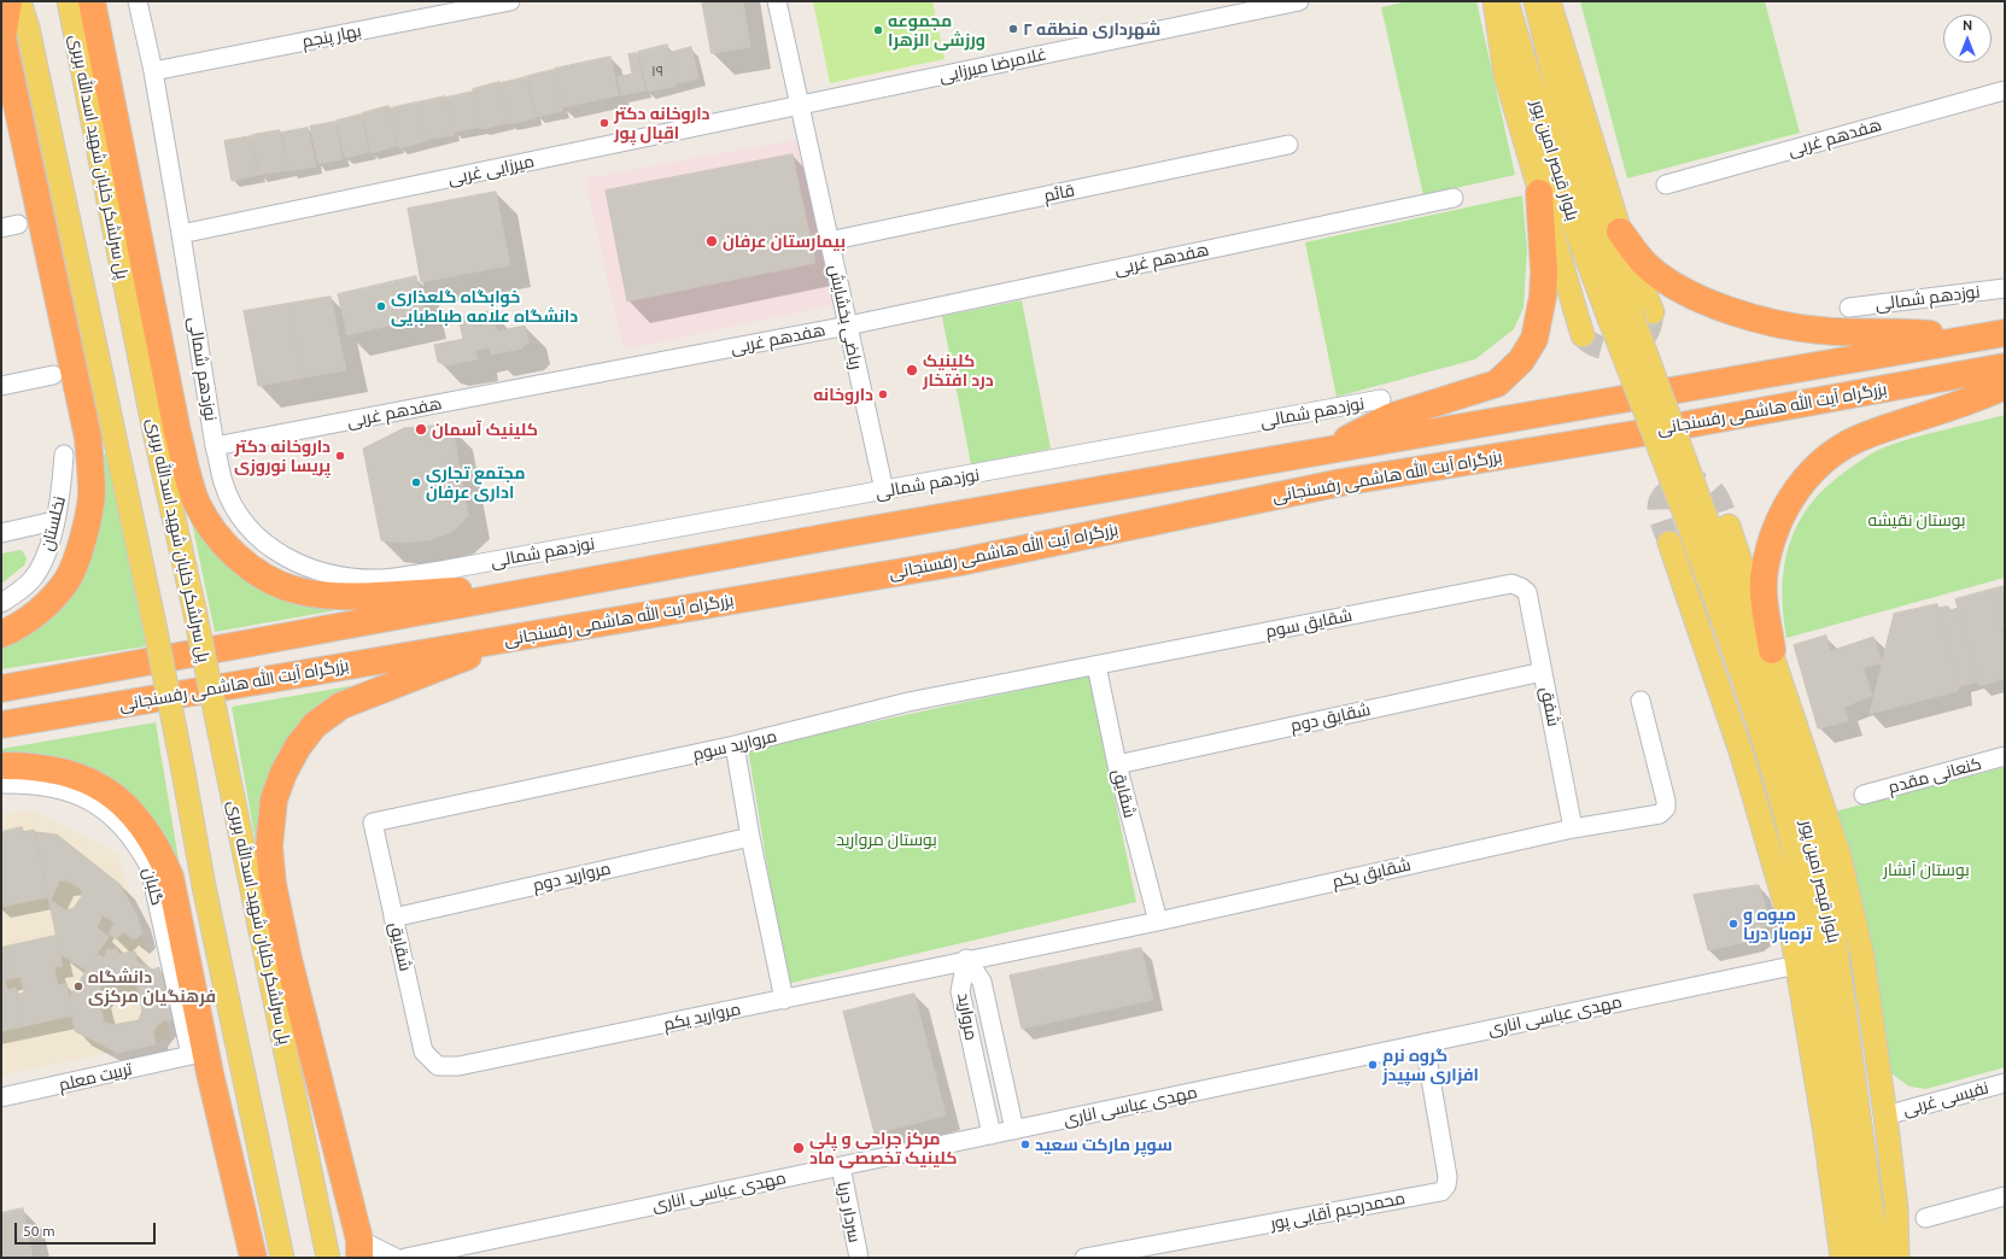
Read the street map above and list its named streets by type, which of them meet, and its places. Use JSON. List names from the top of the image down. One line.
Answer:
{"streets":{"highway":["بزرگراه آیت الله هاشمی رفسنجانی"],"main road":["پل سرلشکر خلبان شهید اسدالله بربری","بلوار قیصر امین پور"],"street":["بهار پنجم","غلامرضا میرزایی","هفدهم غربی","میرزایی غربی","قائم","نوزدهم شمالی","ریاضی بخشایش","نخلستان","شقایق سوم","شفق","شقایق دوم","مروارید سوم","کنعانی مقدم","شقایق","شقایق یکم","مروارید دوم","گلبان","مهدی عباسی اناری","مروارید یکم","مروارید","تربیت معلم","نفیسی غربی","محمدرحیم آقایی پور","سردار دریا"]},"crossings":[["بهار پنجم","نوزدهم شمالی"],["غلامرضا میرزایی","میرزایی غربی"],["غلامرضا میرزایی","ریاضی بخشایش"],["هفدهم غربی","نوزدهم شمالی"],["هفدهم غربی","ریاضی بخشایش"],["میرزایی غربی","نوزدهم شمالی"],["میرزایی غربی","ریاضی بخشایش"],["قائم","ریاضی بخشایش"],["نوزدهم شمالی","ریاضی بخشایش"],["شقایق سوم","شفق"],["شقایق سوم","مروارید سوم"],["شقایق سوم","شقایق"],["شفق","شقایق دوم"],["شفق","شقایق یکم"],["شقایق دوم","شقایق"],["مروارید سوم","شقایق"],["شقایق","شقایق یکم"],["شقایق","مروارید دوم"],["شقایق","مروارید یکم"],["شقایق یکم","مروارید یکم"],["شقایق یکم","مروارید"],["گلبان","تربیت معلم"],["مهدی عباسی اناری","مروارید"],["مهدی عباسی اناری","محمدرحیم آقایی پور"],["مهدی عباسی اناری","سردار دریا"],["مروارید یکم","مروارید"]],"parks":["بوستان نقیشه","بوستان مروارید","بوستان آبشار"],"places":["شهرداری منطقه ۲","مجموعه ورزشی الزهرا","داروخانه دکتر اقبال پور","بیمارستان عرفان","خوابگاه گلعذاری دانشگاه علامه طباطبایی","کلینیک درد افتخار","داروخانه","کلینیک آسمان","داروخانه دکتر پریسا نوروزی","مجتمع تجاری اداری عرفان","میوه و تره‌بار دریا","دانشگاه فرهنگیان مرکزی","گروه نرم افزاری سپیدز","سوپر مارکت سعید","مرکز جراحی و پلی کلینیک تخصصی ماد"],"house_numbers":["۱۹"],"scale_bar":"50 m","north":"top"}
